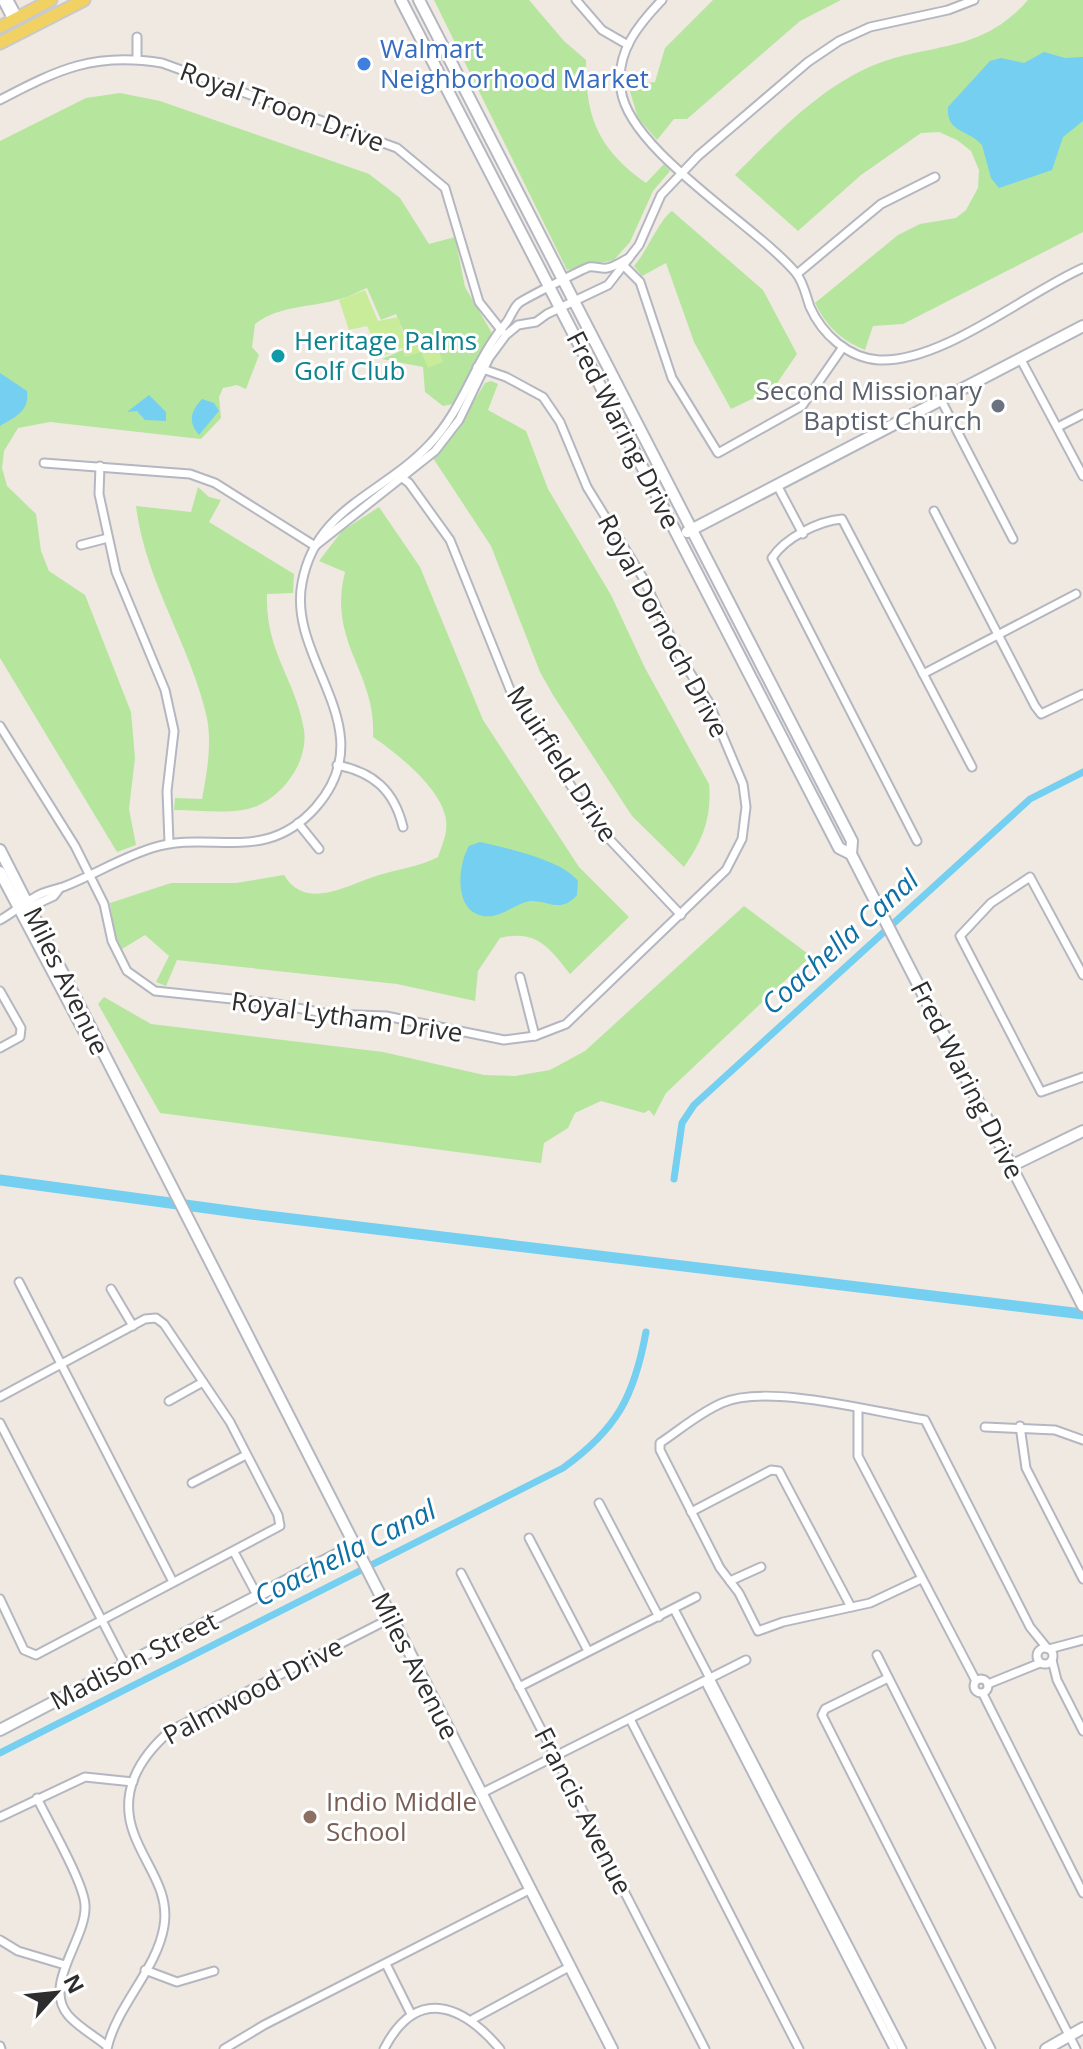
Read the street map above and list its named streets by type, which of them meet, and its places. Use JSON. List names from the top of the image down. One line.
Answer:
{"streets":{"main road":["Fred Waring Drive","Miles Avenue","Madison Street"],"street":["Royal Troon Drive","Royal Dornoch Drive","Muirfield Drive","Royal Lytham Drive","Palmwood Drive","Francis Avenue"]},"crossings":[["Royal Dornoch Drive","Muirfield Drive"],["Royal Dornoch Drive","Royal Lytham Drive"],["Muirfield Drive","Royal Lytham Drive"],["Miles Avenue","Madison Street"],["Miles Avenue","Palmwood Drive"]],"water":["Coachella Canal"],"places":["Walmart Neighborhood Market","Heritage Palms Golf Club","Second Missionary Baptist Church","Indio Middle School"],"north":"top right"}
